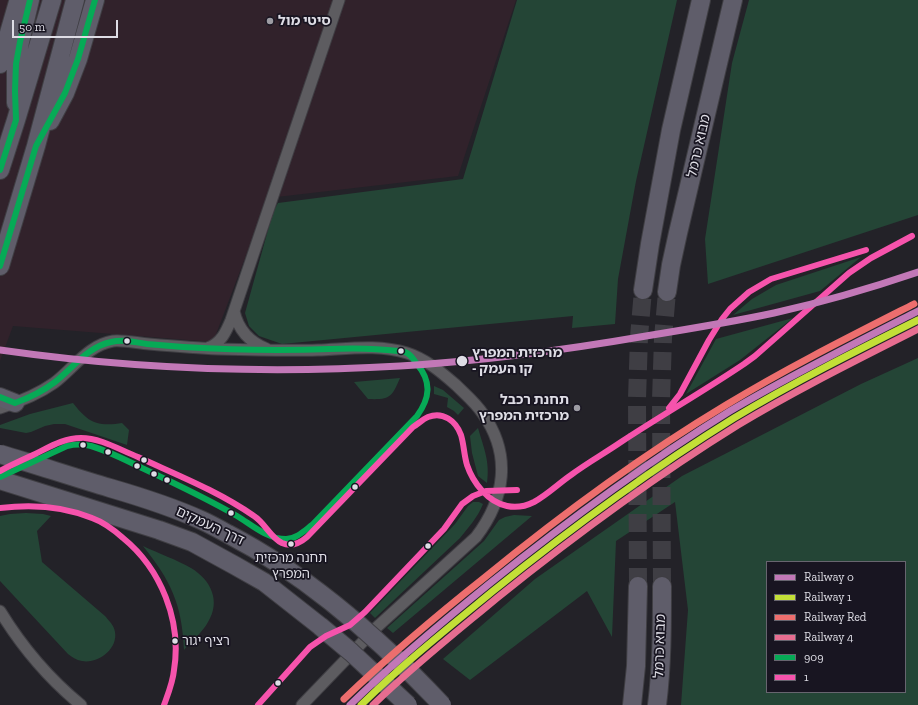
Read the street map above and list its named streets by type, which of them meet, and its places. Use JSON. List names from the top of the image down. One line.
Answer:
{"streets":{"highway":["מבוא כרמל","דרך העמקים"]},"places":["סיטי מול","מרכזית המפרץ - קו העמק","תחנת רכבל מרכזית המפרץ","תחנה מרכזית המפרץ","רציף יגור"],"lines":["transit line 909","transit line 1","rail line 0","rail line Red","rail line 1","rail line 4"],"legend":["Railway 0","Railway 1","Railway Red","Railway 4","909","1"],"scale_bar":"50 m"}
